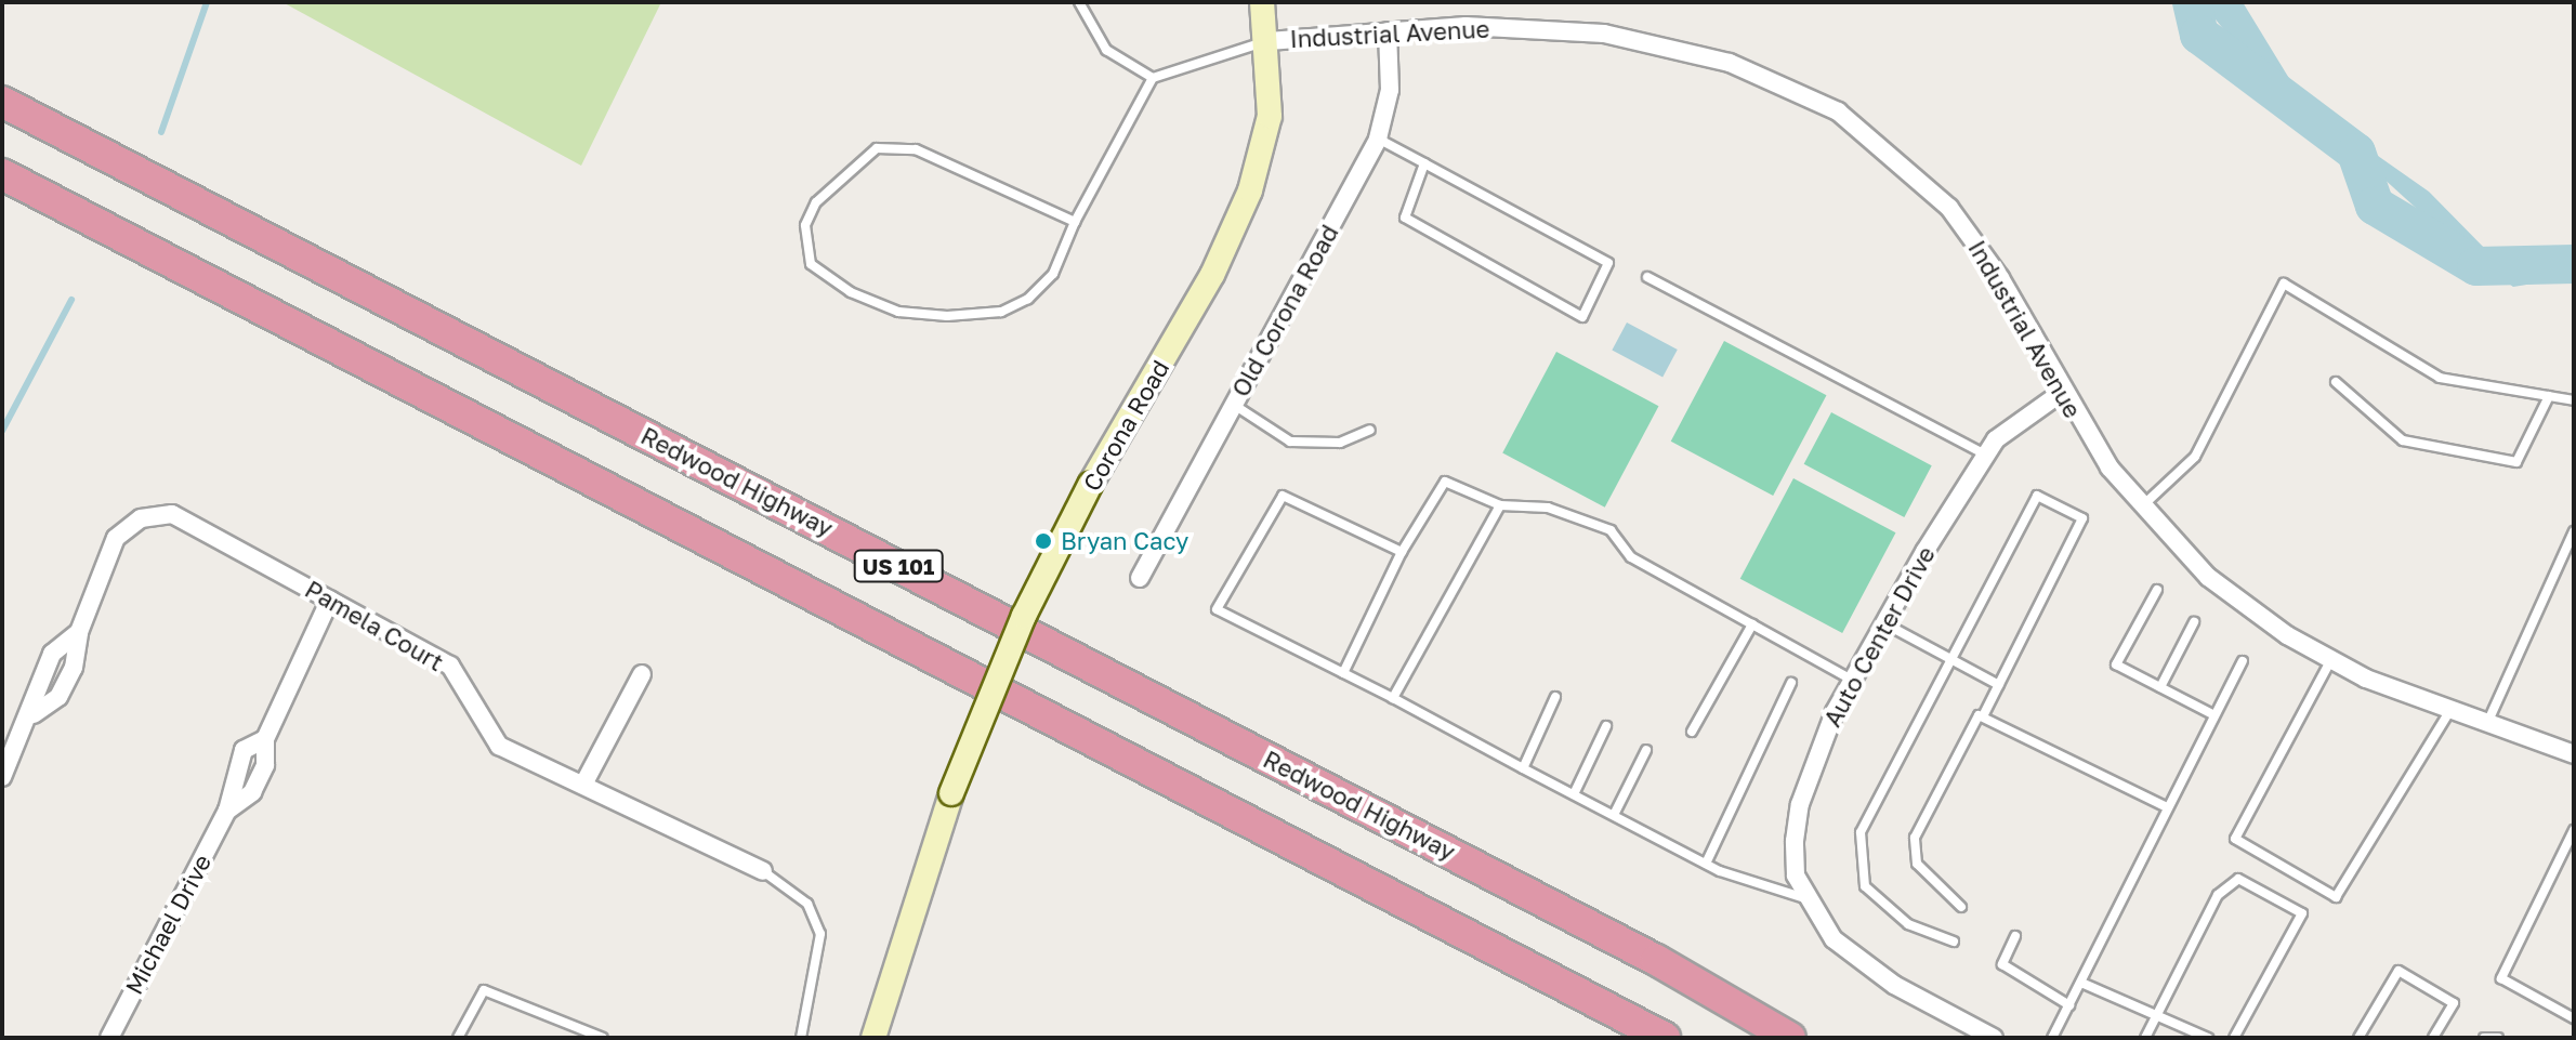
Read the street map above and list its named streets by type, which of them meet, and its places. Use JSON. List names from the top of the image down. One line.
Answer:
{"streets":{"highway":["Redwood Highway","US 101"],"main road":["Corona Road"],"street":["Industrial Avenue","Old Corona Road","Pamela Court","Auto Center Drive","Michael Drive"]},"crossings":[["Industrial Avenue","Old Corona Road"],["Industrial Avenue","Corona Road"],["Industrial Avenue","Auto Center Drive"],["Pamela Court","Michael Drive"]],"places":["Bryan Cacy"]}
